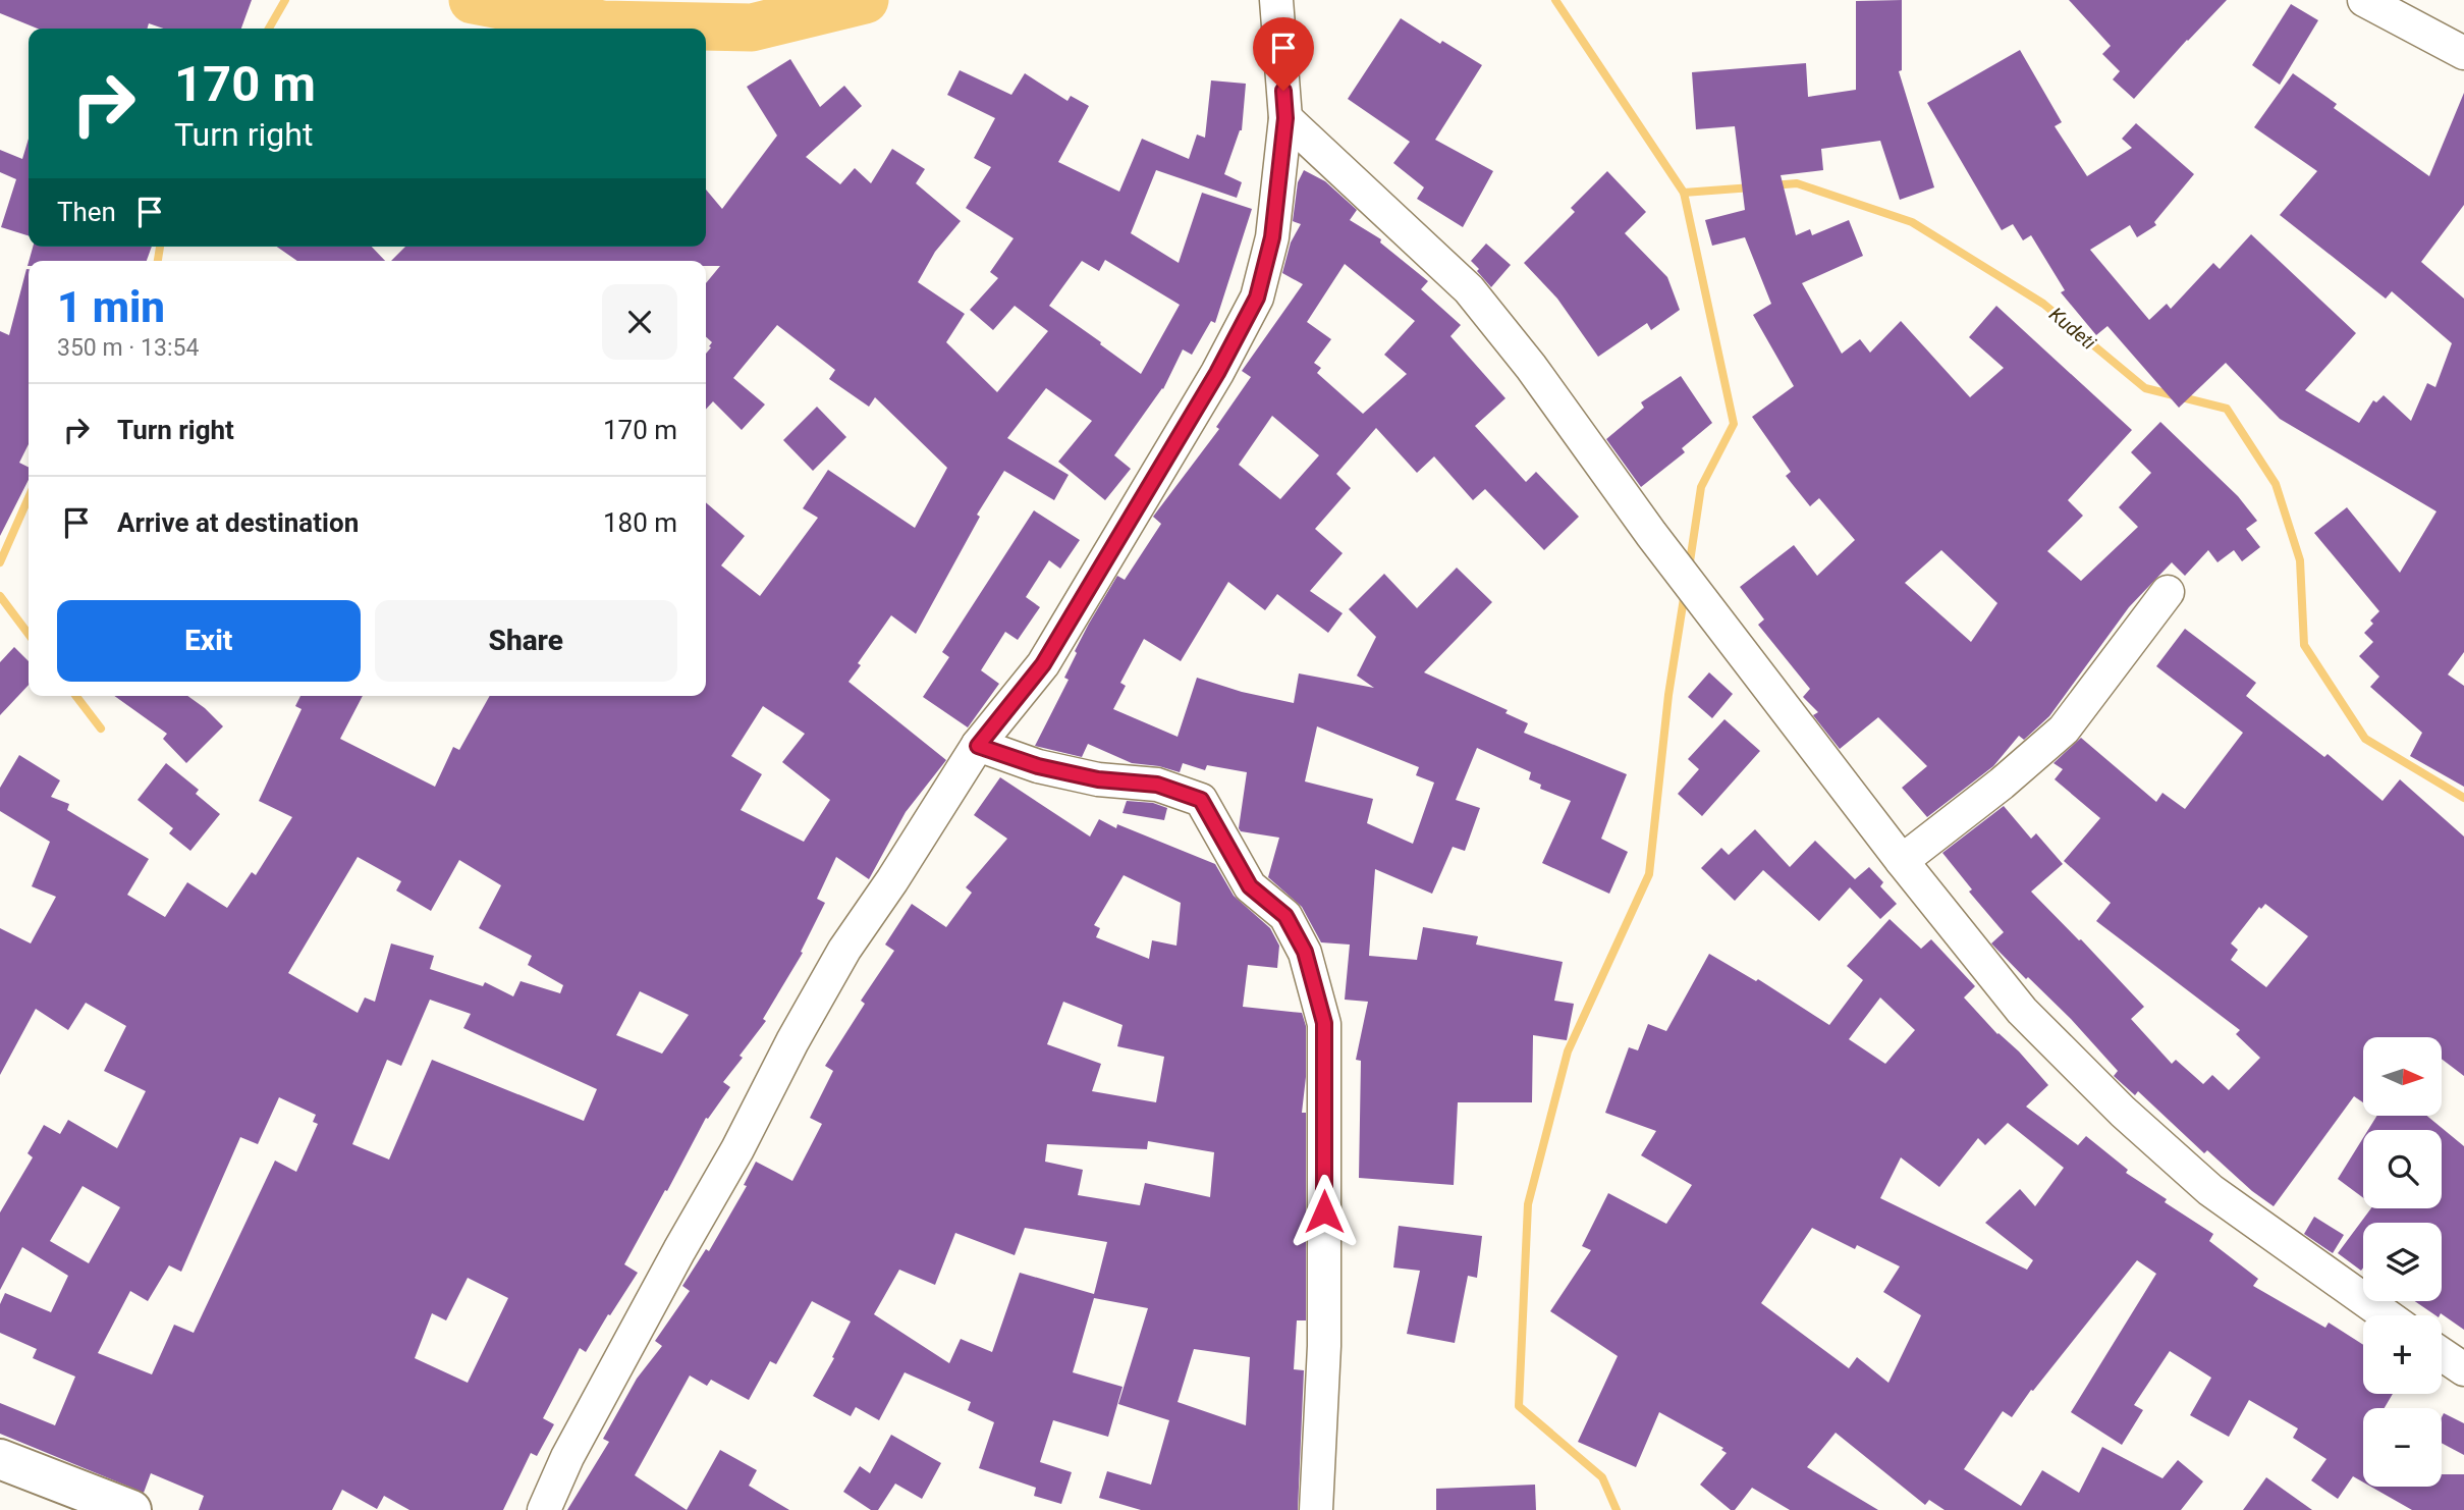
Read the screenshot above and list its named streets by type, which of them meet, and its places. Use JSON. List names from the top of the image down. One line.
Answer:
{"water":["Kudeti"],"north":"right","page":{"turn":["170 m","Turn right"],"then":"Then","heading":["1 min","350 m · 13:54"],"list":[{"name":"Turn right","value":"170 m"},{"name":"Arrive at destination","value":"180 m"}],"buttons":["Exit","Share"],"map_buttons":["+","−"]}}
